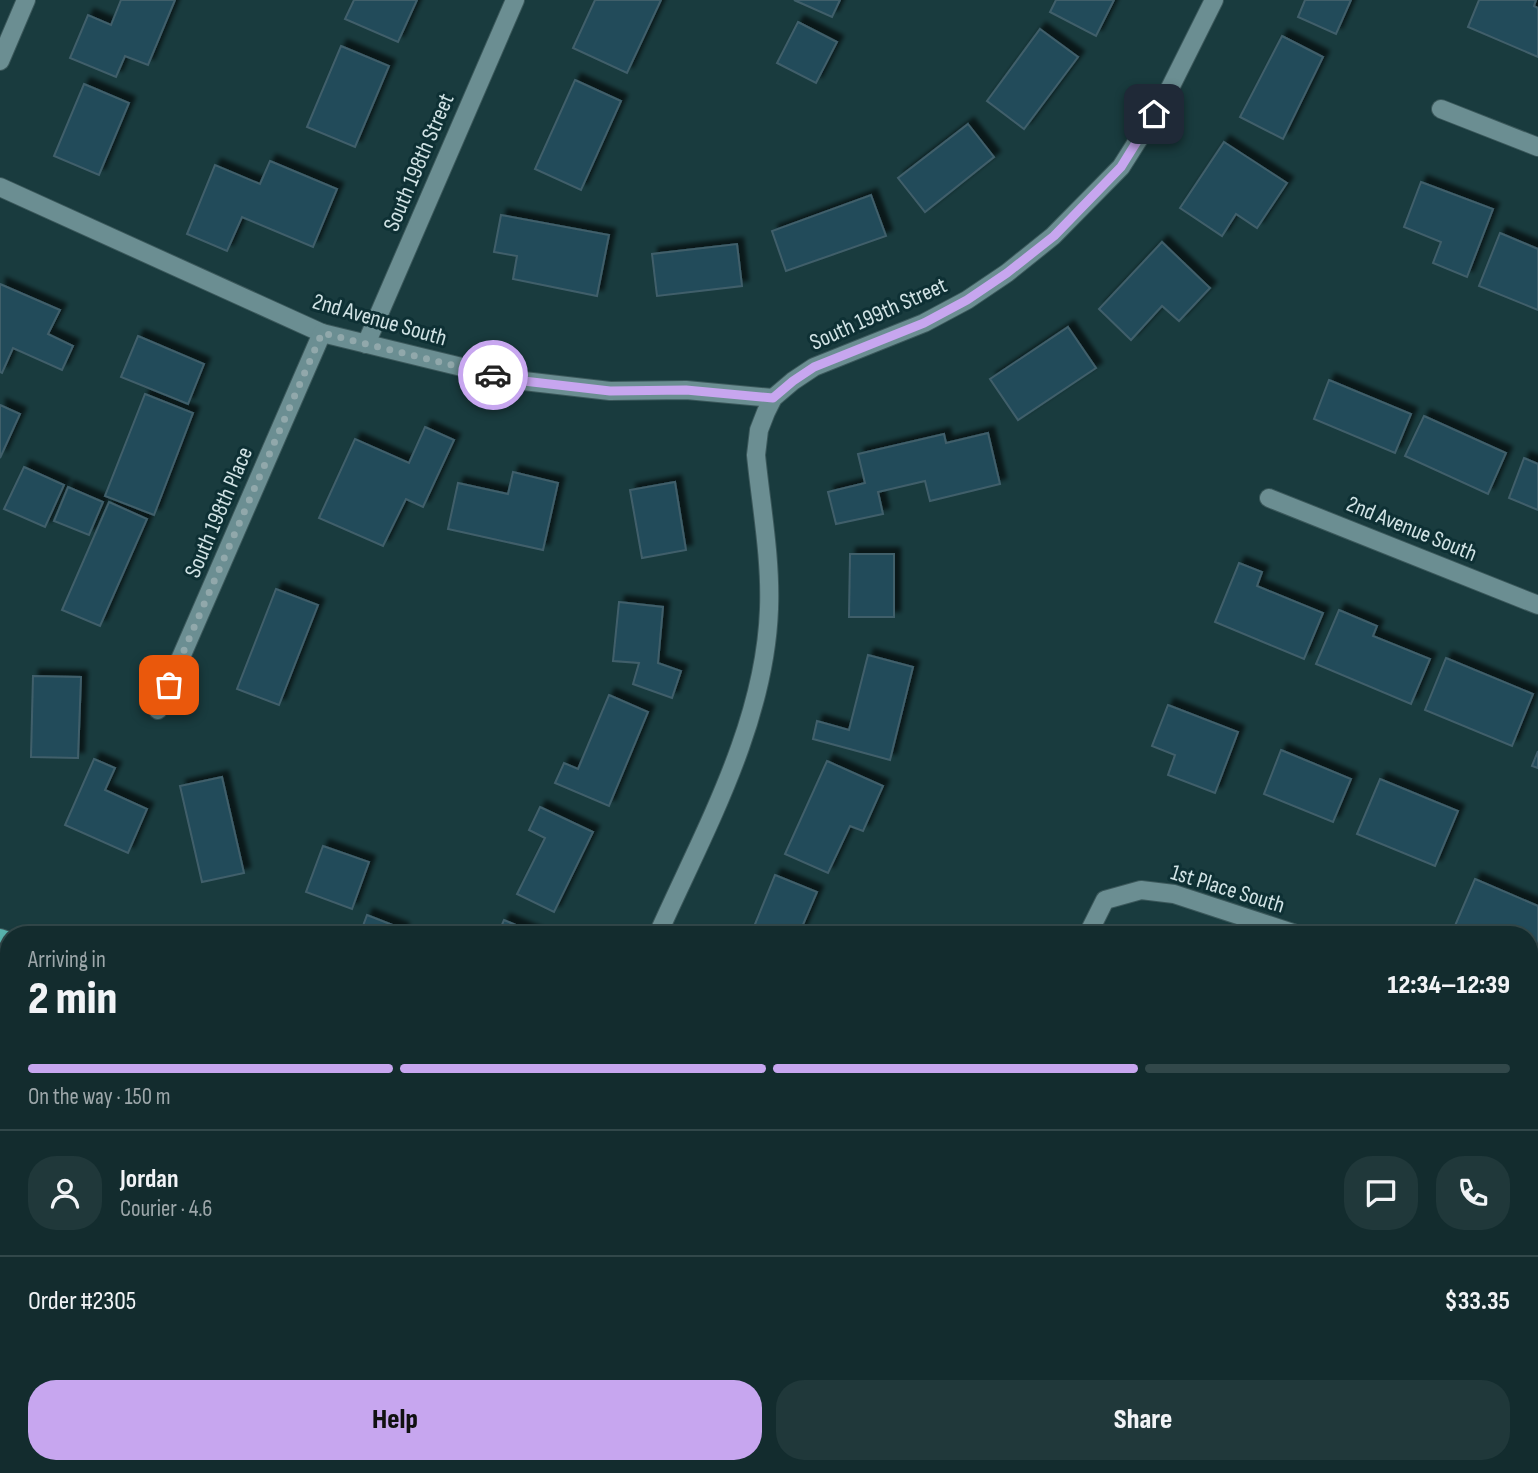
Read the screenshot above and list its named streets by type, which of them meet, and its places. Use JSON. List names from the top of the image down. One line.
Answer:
{"streets":{"street":["South 198th Street","South 199th Street","2nd Avenue South","South 198th Place","1st Place South"]},"crossings":[["South 198th Street","2nd Avenue South"],["South 199th Street","2nd Avenue South"],["2nd Avenue South","South 198th Place"]],"page":{"heading":["2 min","Arriving in","12:34–12:39"],"panel":["Jordan","Courier · 4.6","Order #2305","$33.35"],"bar":"On the way · 150 m","buttons":["Help","Share"]}}
